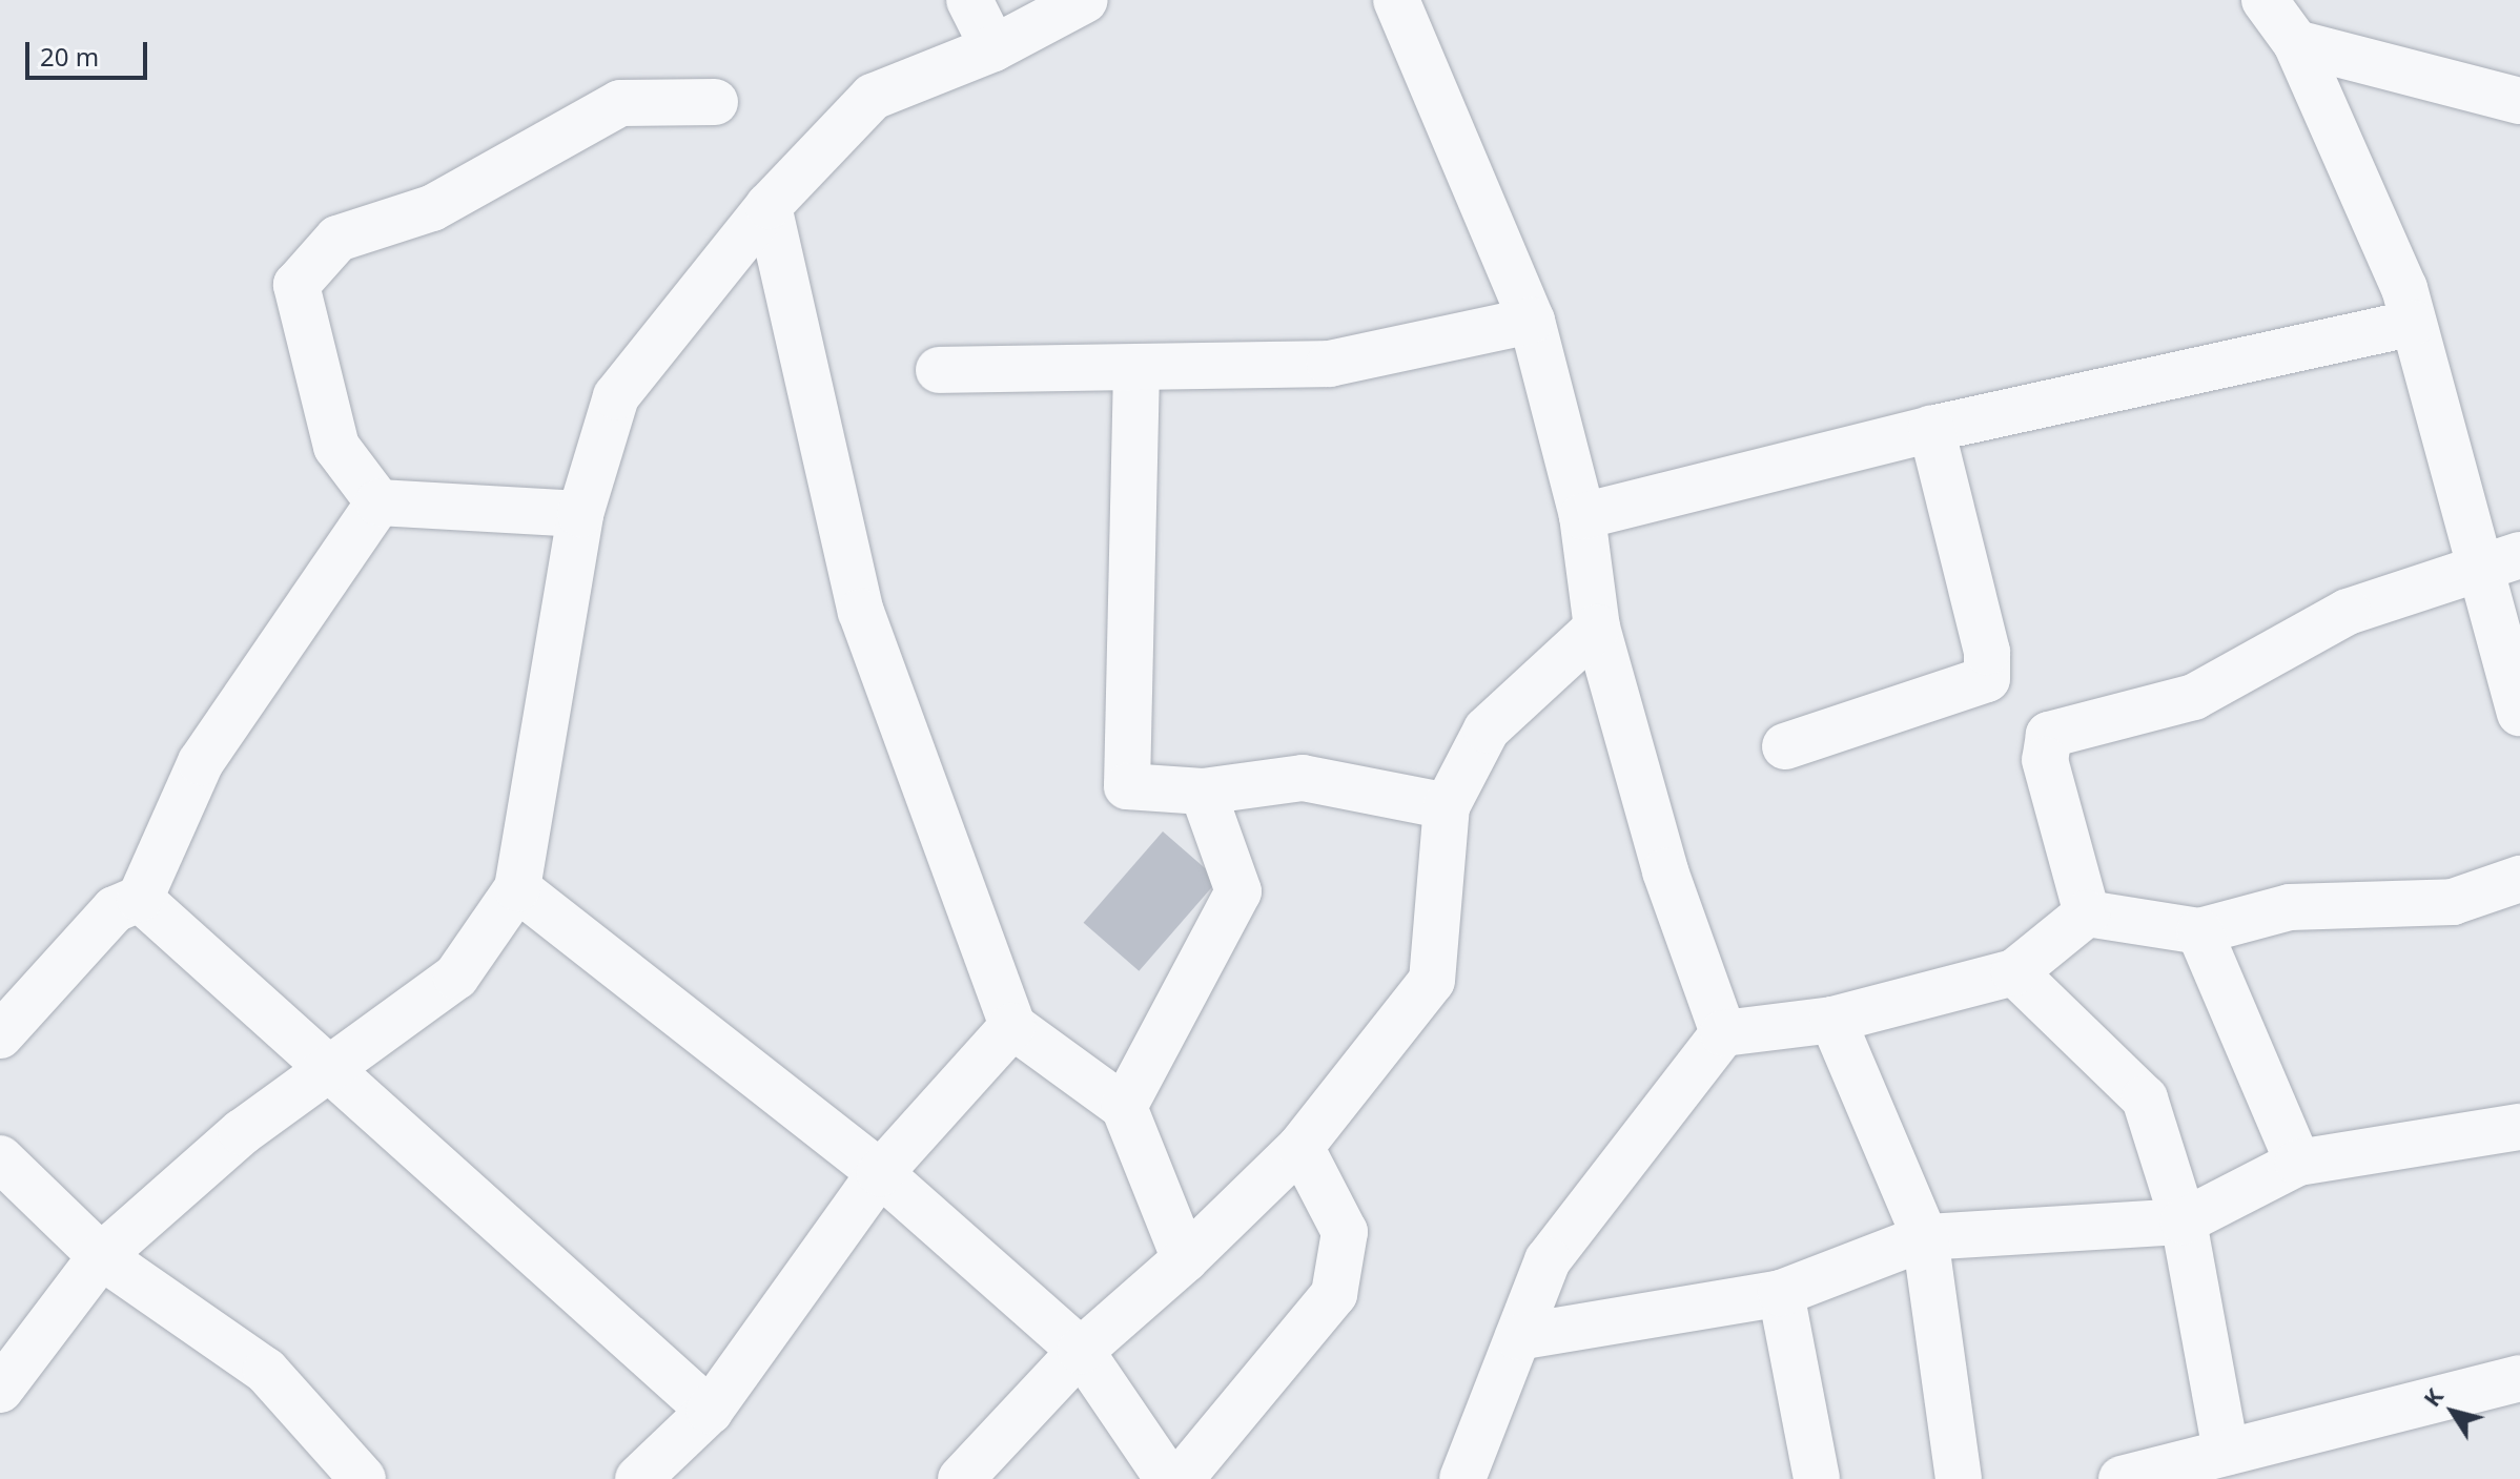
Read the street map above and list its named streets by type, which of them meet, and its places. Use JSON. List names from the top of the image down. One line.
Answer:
{"scale_bar":"20 m","north":"top left"}
